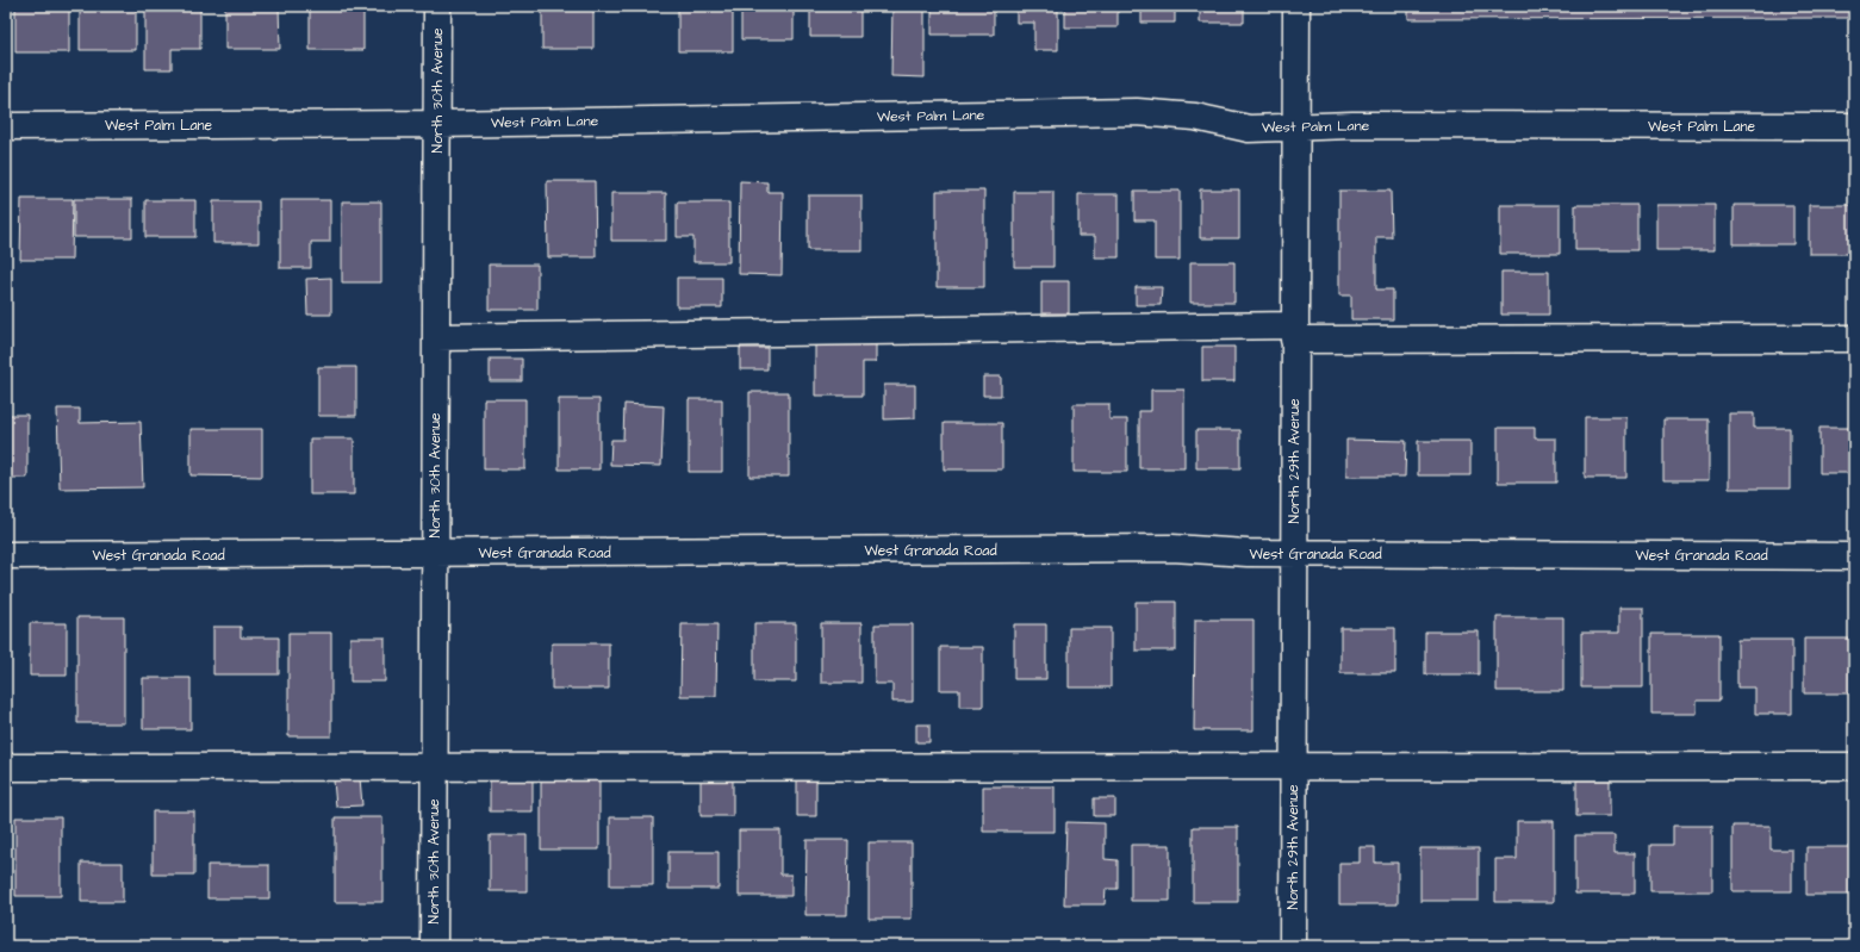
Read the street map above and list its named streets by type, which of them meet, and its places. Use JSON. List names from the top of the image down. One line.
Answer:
{"streets":{"street":["North 30th Avenue","West Palm Lane","North 29th Avenue","West Granada Road"]},"crossings":[["North 30th Avenue","West Palm Lane"],["North 30th Avenue","West Granada Road"],["West Palm Lane","North 29th Avenue"],["North 29th Avenue","West Granada Road"]]}
